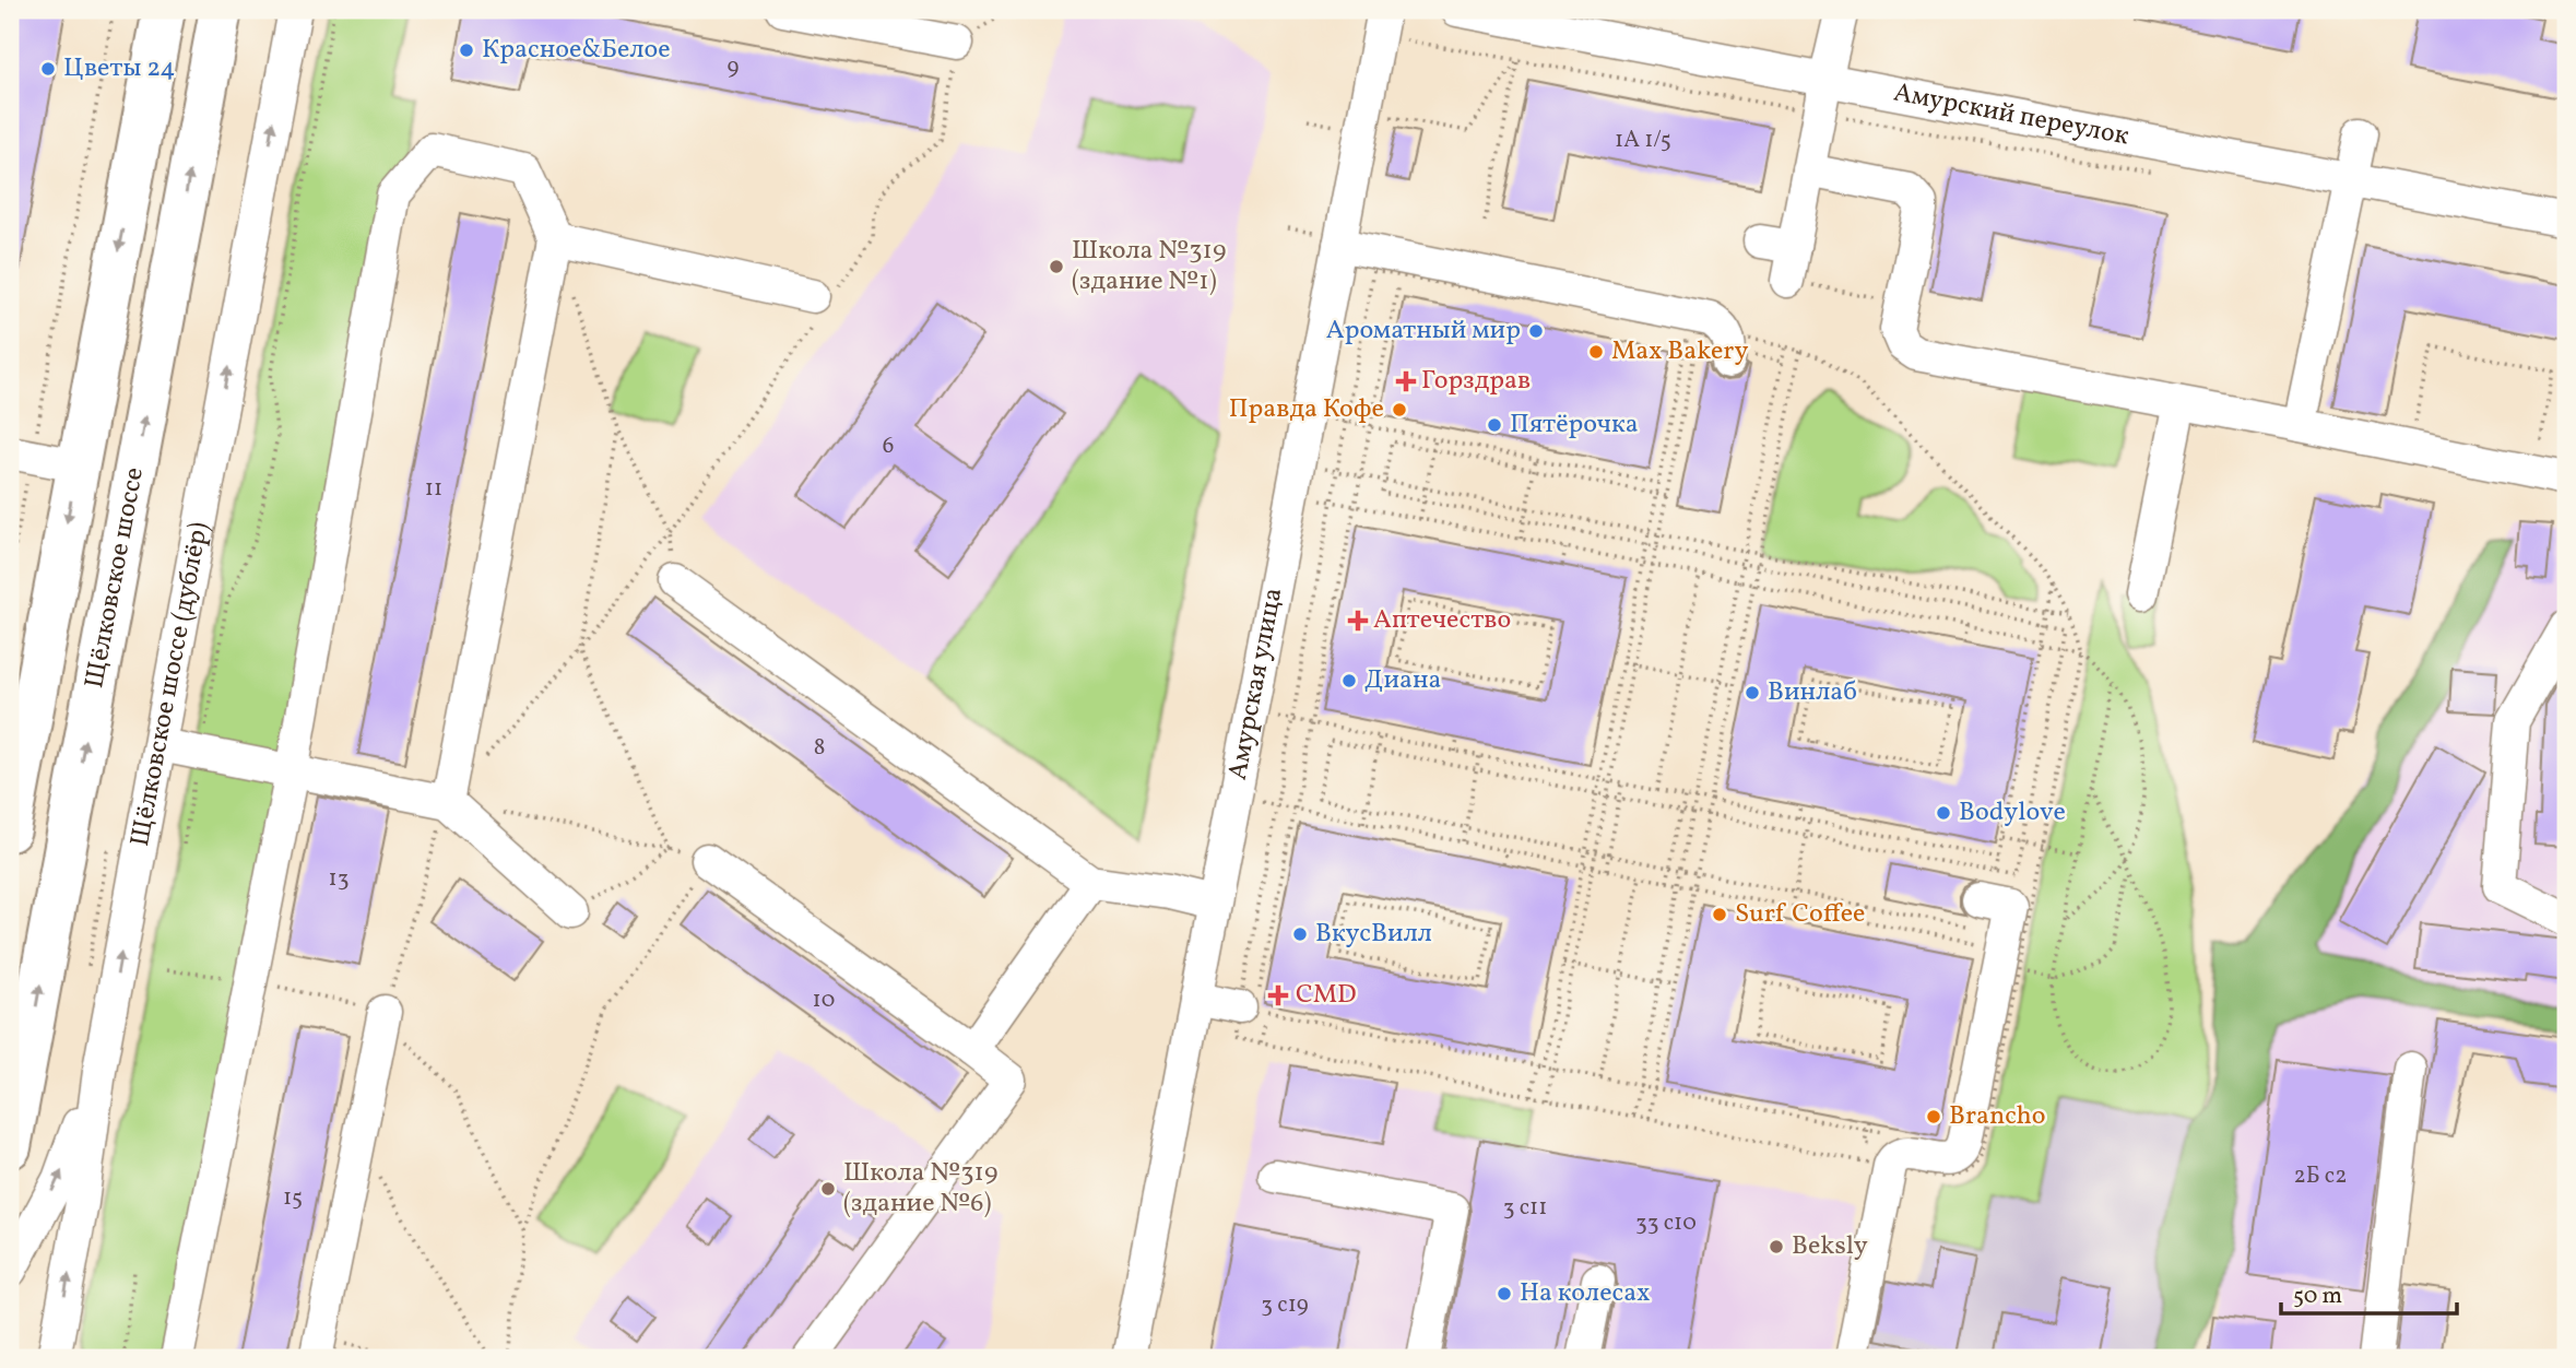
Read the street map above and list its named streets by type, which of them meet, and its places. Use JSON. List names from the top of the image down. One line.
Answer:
{"streets":{"main road":["Щёлковское шоссе"],"street":["Амурский переулок","Щёлковское шоссе (дублёр)","Амурская улица"]},"places":{"other":["Красное&Белое","Цветы 24","Школа №319 (здание №1)","Ароматный мир","Max Bakery","Правда Кофе","Пятёрочка","Диана","Винлаб","Bodylove","Surf Coffee","ВкусВилл","Brancho","Школа №319 (здание №6)","Beksly","На колесах"],"health":["Горздрав","Аптечество","CMD"]},"house_numbers":["9","1А 1/5","6","11","8","13","10","2Б с2","15","3 с11","33 с10","3 с19"],"scale_bar":"50 m"}
